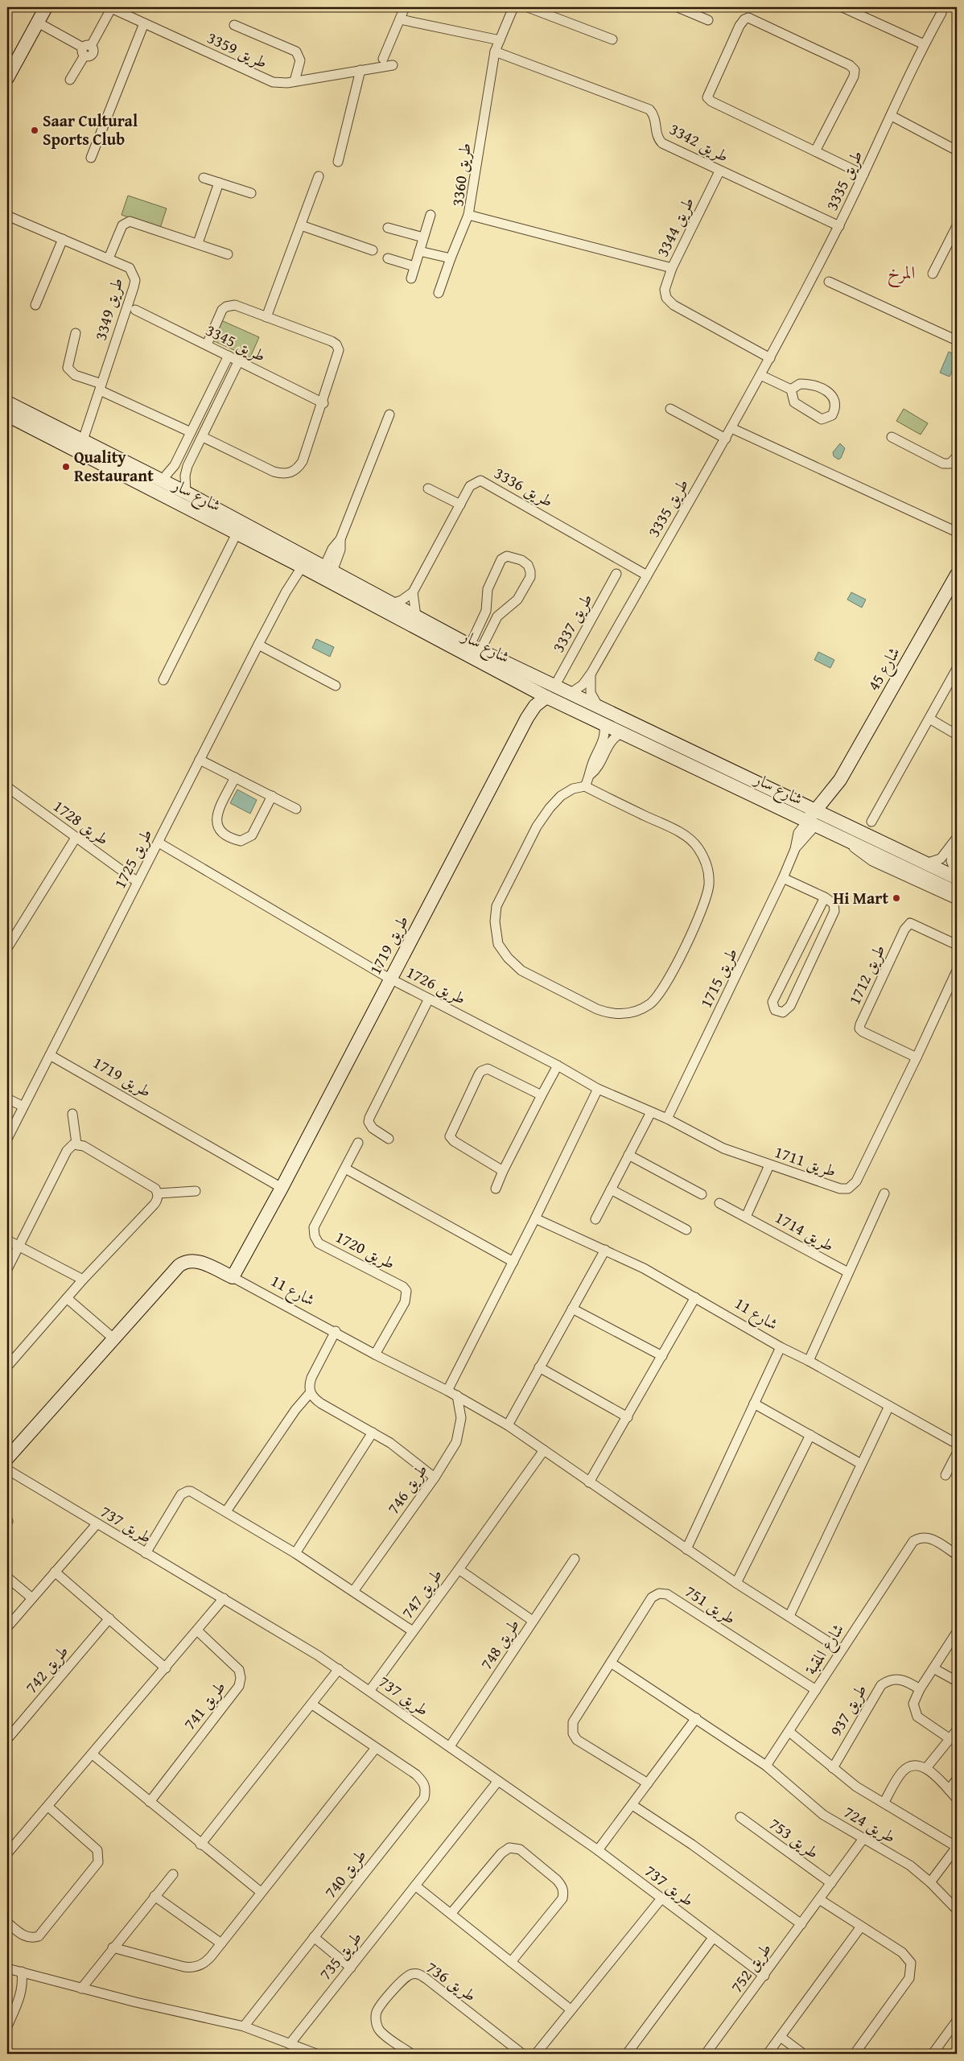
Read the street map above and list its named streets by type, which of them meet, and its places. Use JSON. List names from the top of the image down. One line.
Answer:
{"streets":{"street":["طريق 3359","طريق 3342","طريق 3360","طريق 3335","طريق 3344","طريق 3349","طريق 3345","طريق 3336","شارع سار","طريق 3337","شارع 45","طريق 1728","طريق 1725","طريق 1719","طريق 1712","طريق 1715","طريق 1726","طريق 1711","طريق 1714","طريق 1720","شارع 11","طريق 746","طريق 737","طريق 747","طريق 751","طريق 748","شارع المقبة","طريق 742","طريق 741","طريق 937","طريق 724","طريق 753","طريق 740","طريق 735","طريق 752","طريق 736"]},"crossings":[["طريق 3342","طريق 3360"],["طريق 3342","طريق 3335"],["طريق 3342","طريق 3344"],["طريق 3360","طريق 3344"],["طريق 3335","طريق 3344"],["طريق 3335","طريق 3336"],["طريق 3335","شارع سار"],["طريق 3349","شارع سار"],["شارع سار","طريق 3337"],["شارع سار","شارع 45"],["شارع سار","طريق 1725"],["شارع سار","طريق 1719"],["شارع سار","طريق 1715"],["شارع 45","طريق 1715"],["طريق 1728","طريق 1725"],["طريق 1725","طريق 1719"],["طريق 1725","طريق 1726"],["طريق 1719","طريق 1726"],["طريق 1719","شارع 11"],["طريق 1712","طريق 1711"],["طريق 1715","طريق 1711"],["طريق 1726","طريق 1711"],["طريق 1720","شارع 11"],["شارع 11","طريق 746"],["شارع 11","شارع المقبة"],["طريق 737","طريق 747"],["طريق 737","طريق 748"],["طريق 737","طريق 735"],["طريق 737","طريق 752"],["طريق 747","طريق 748"],["طريق 751","شارع المقبة"],["شارع المقبة","طريق 724"],["طريق 724","طريق 752"],["طريق 753","طريق 752"]],"districts":["المرخ"],"places":["Saar Cultural Sports Club","Quality Restaurant","Hi Mart"]}
